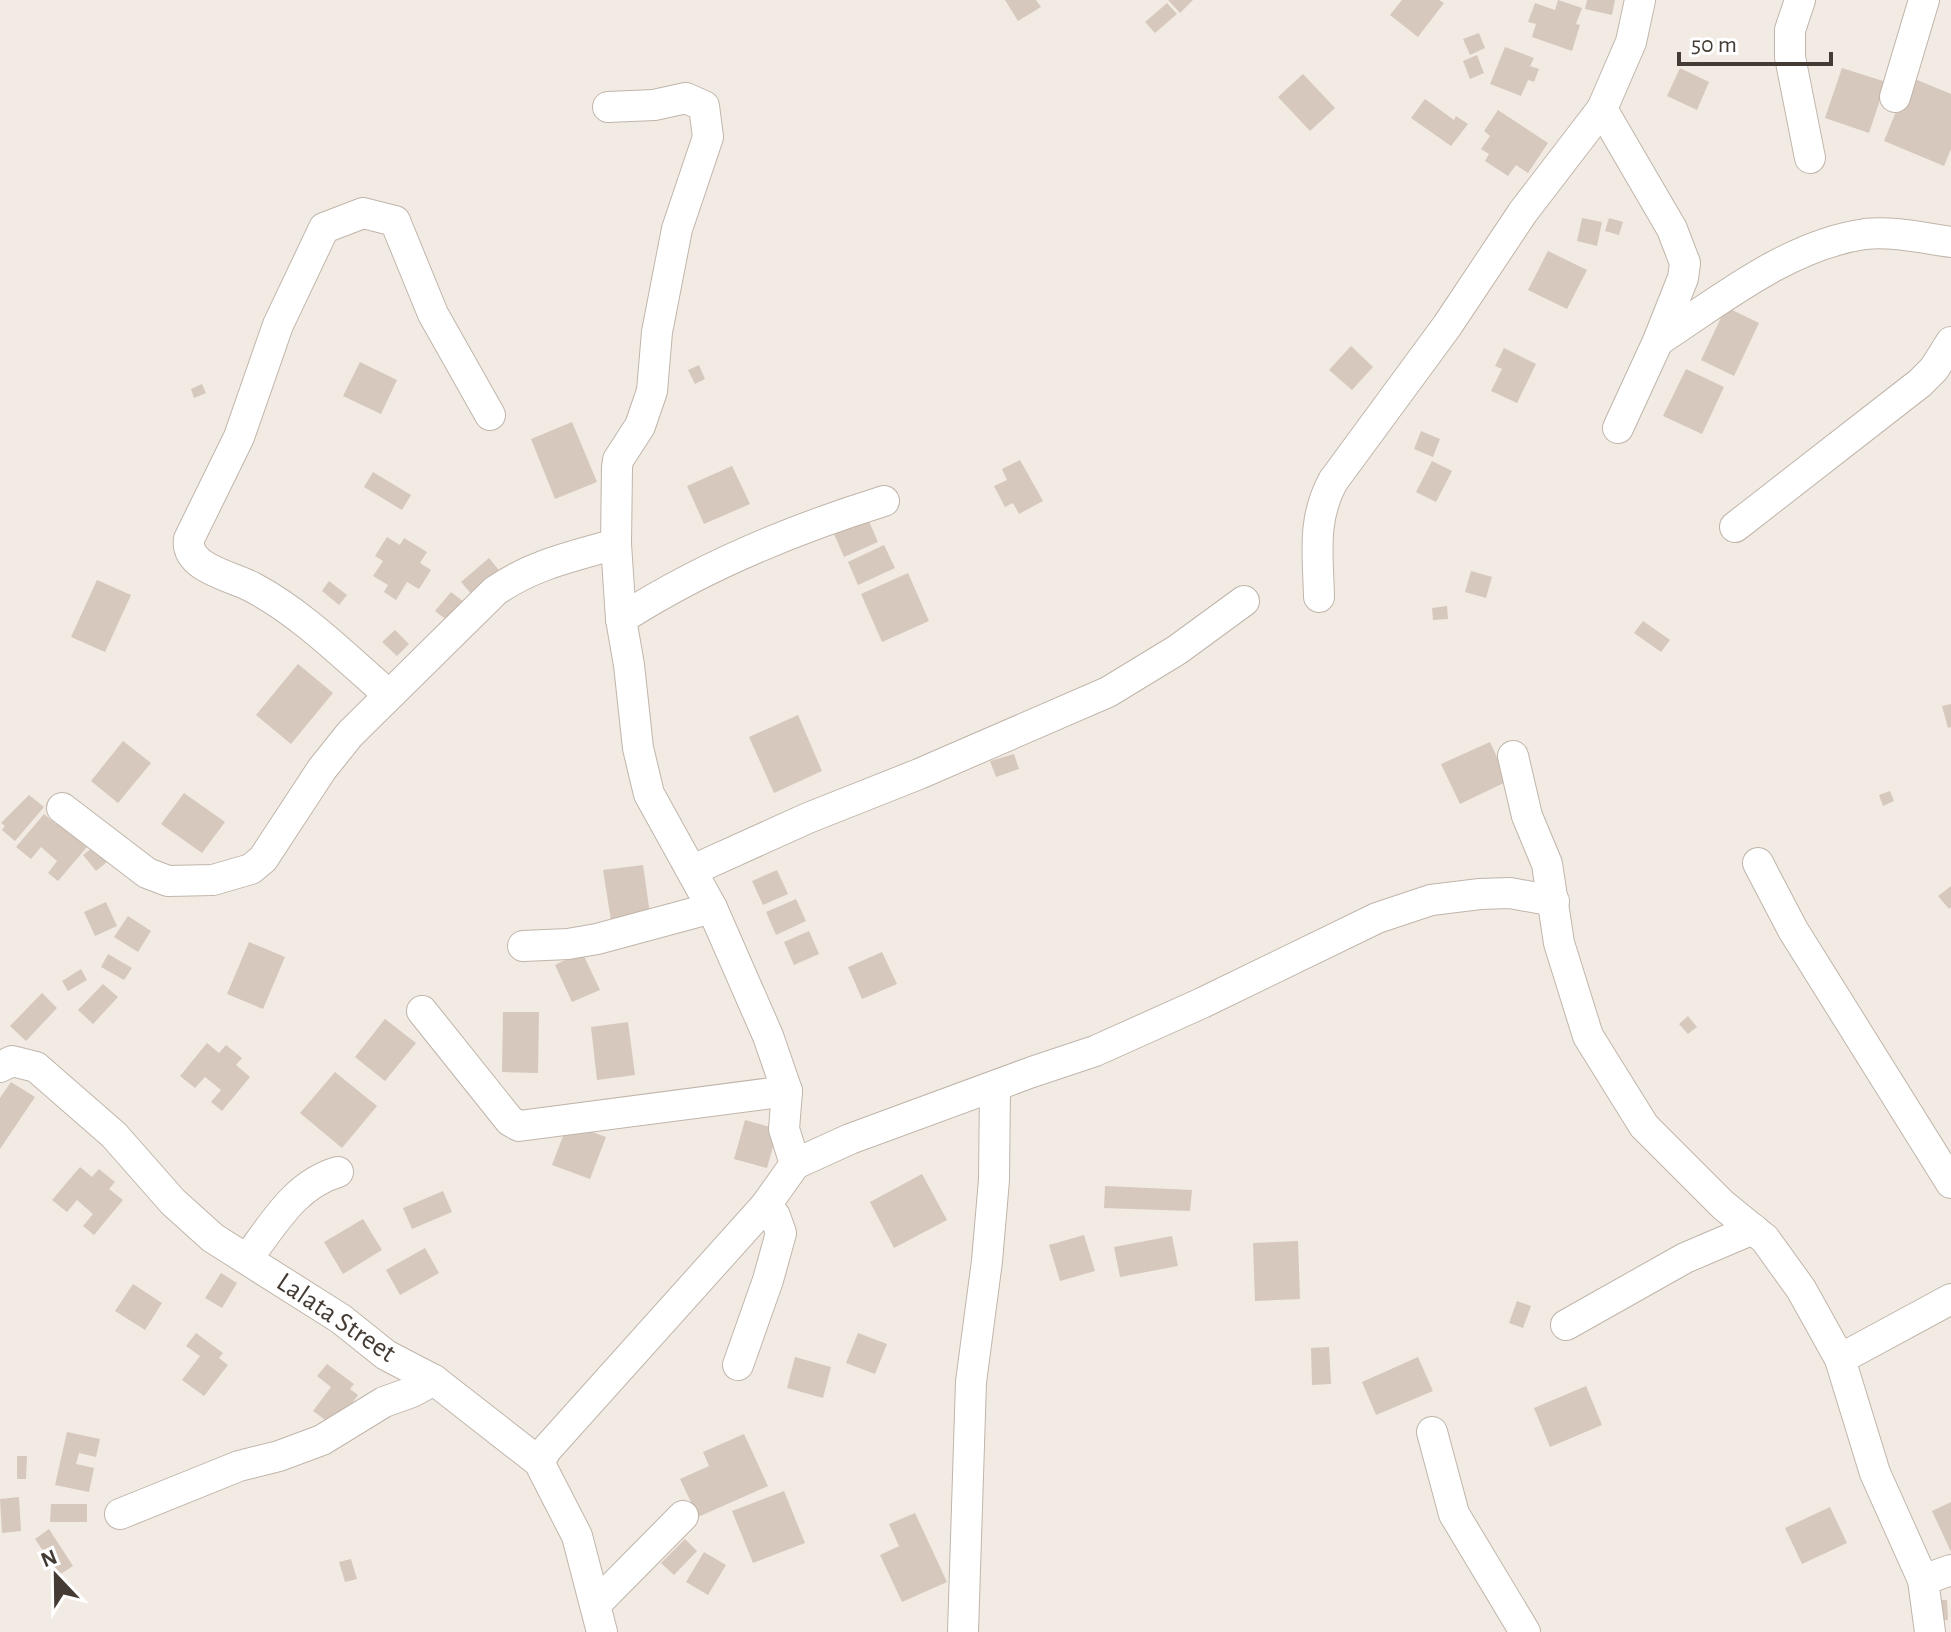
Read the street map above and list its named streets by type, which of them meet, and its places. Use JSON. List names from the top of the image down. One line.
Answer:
{"streets":{"street":["Lalata Street"]},"scale_bar":"50 m","north":"top"}
